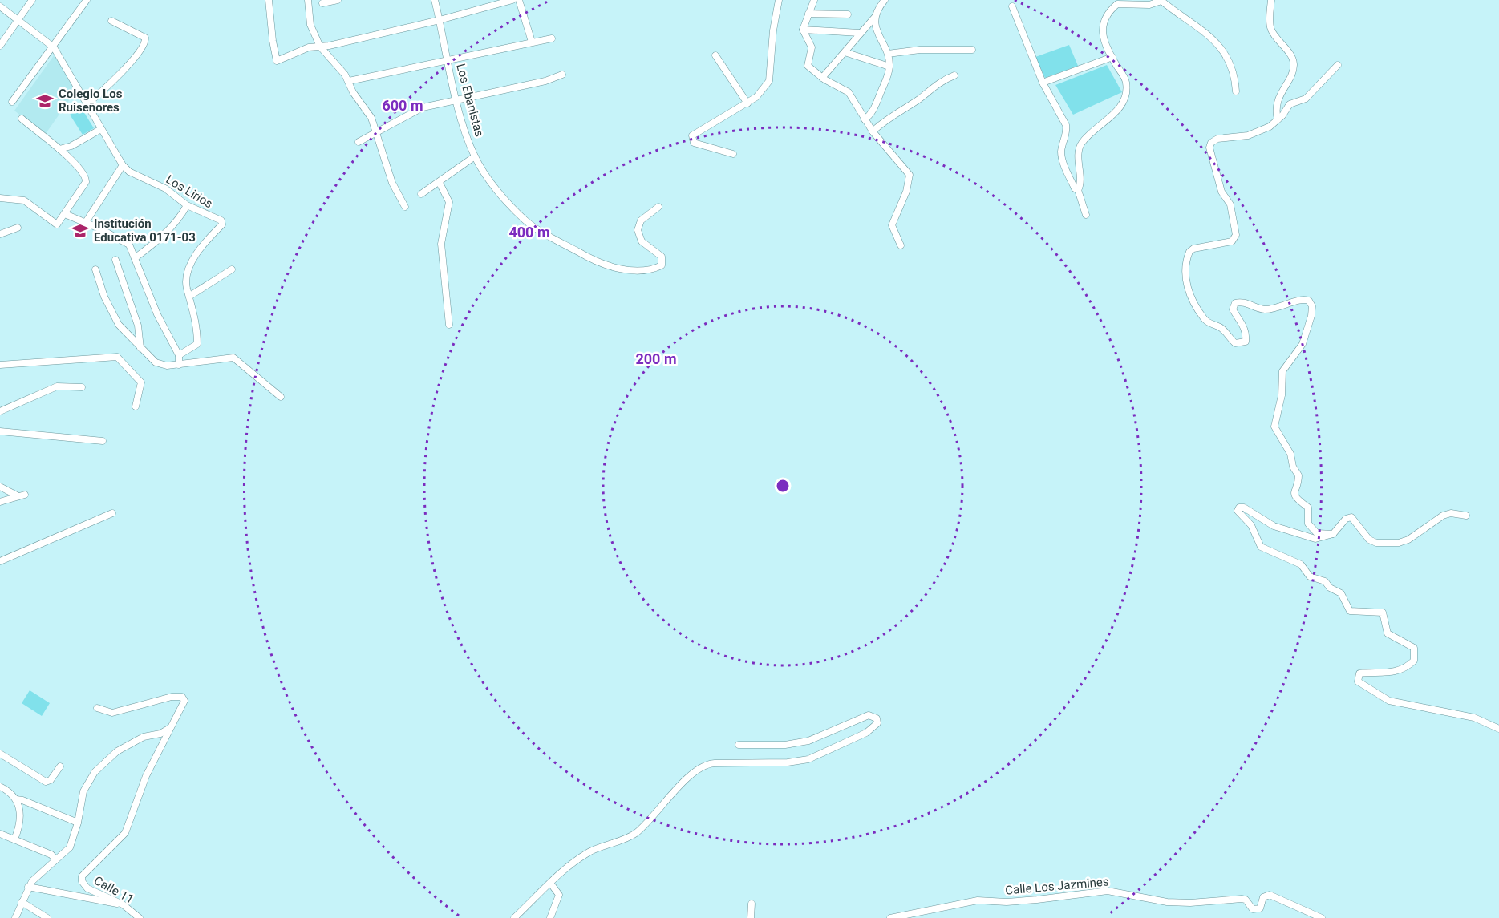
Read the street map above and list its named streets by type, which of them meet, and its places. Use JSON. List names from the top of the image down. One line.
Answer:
{"streets":{"street":["Los Ebanistas","Los Lirios","Calle Los Jazmines","Calle 11"]},"places":{"school or university":["Colegio Los Ruiseñores","Institución Educativa 0171-03"]},"rings":["600 m","400 m","200 m"]}
